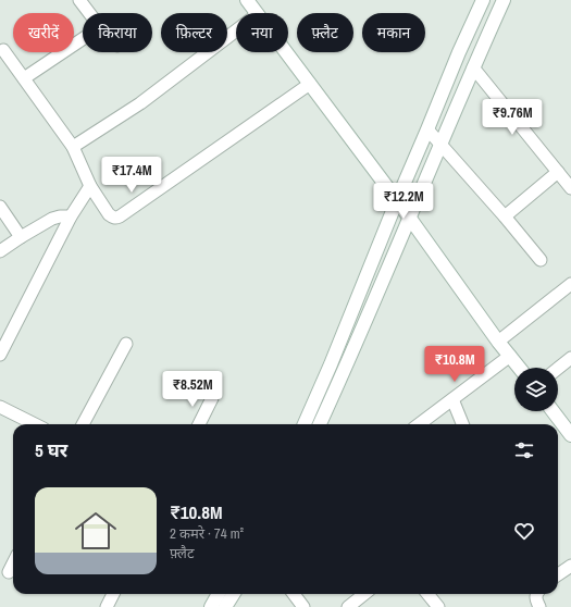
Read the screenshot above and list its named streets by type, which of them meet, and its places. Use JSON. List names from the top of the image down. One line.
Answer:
{"page":{"chip":["खरीदें","किराया","फ़िल्टर","नया","फ़्लैट","मकान"],"price":["₹9.76M","₹17.4M","₹12.2M","₹10.8M","₹8.52M"],"heading":"5 घर","list":[{"name":"₹10.8M","note":"2 कमरे · 74 m² · फ़्लैट"}]}}
